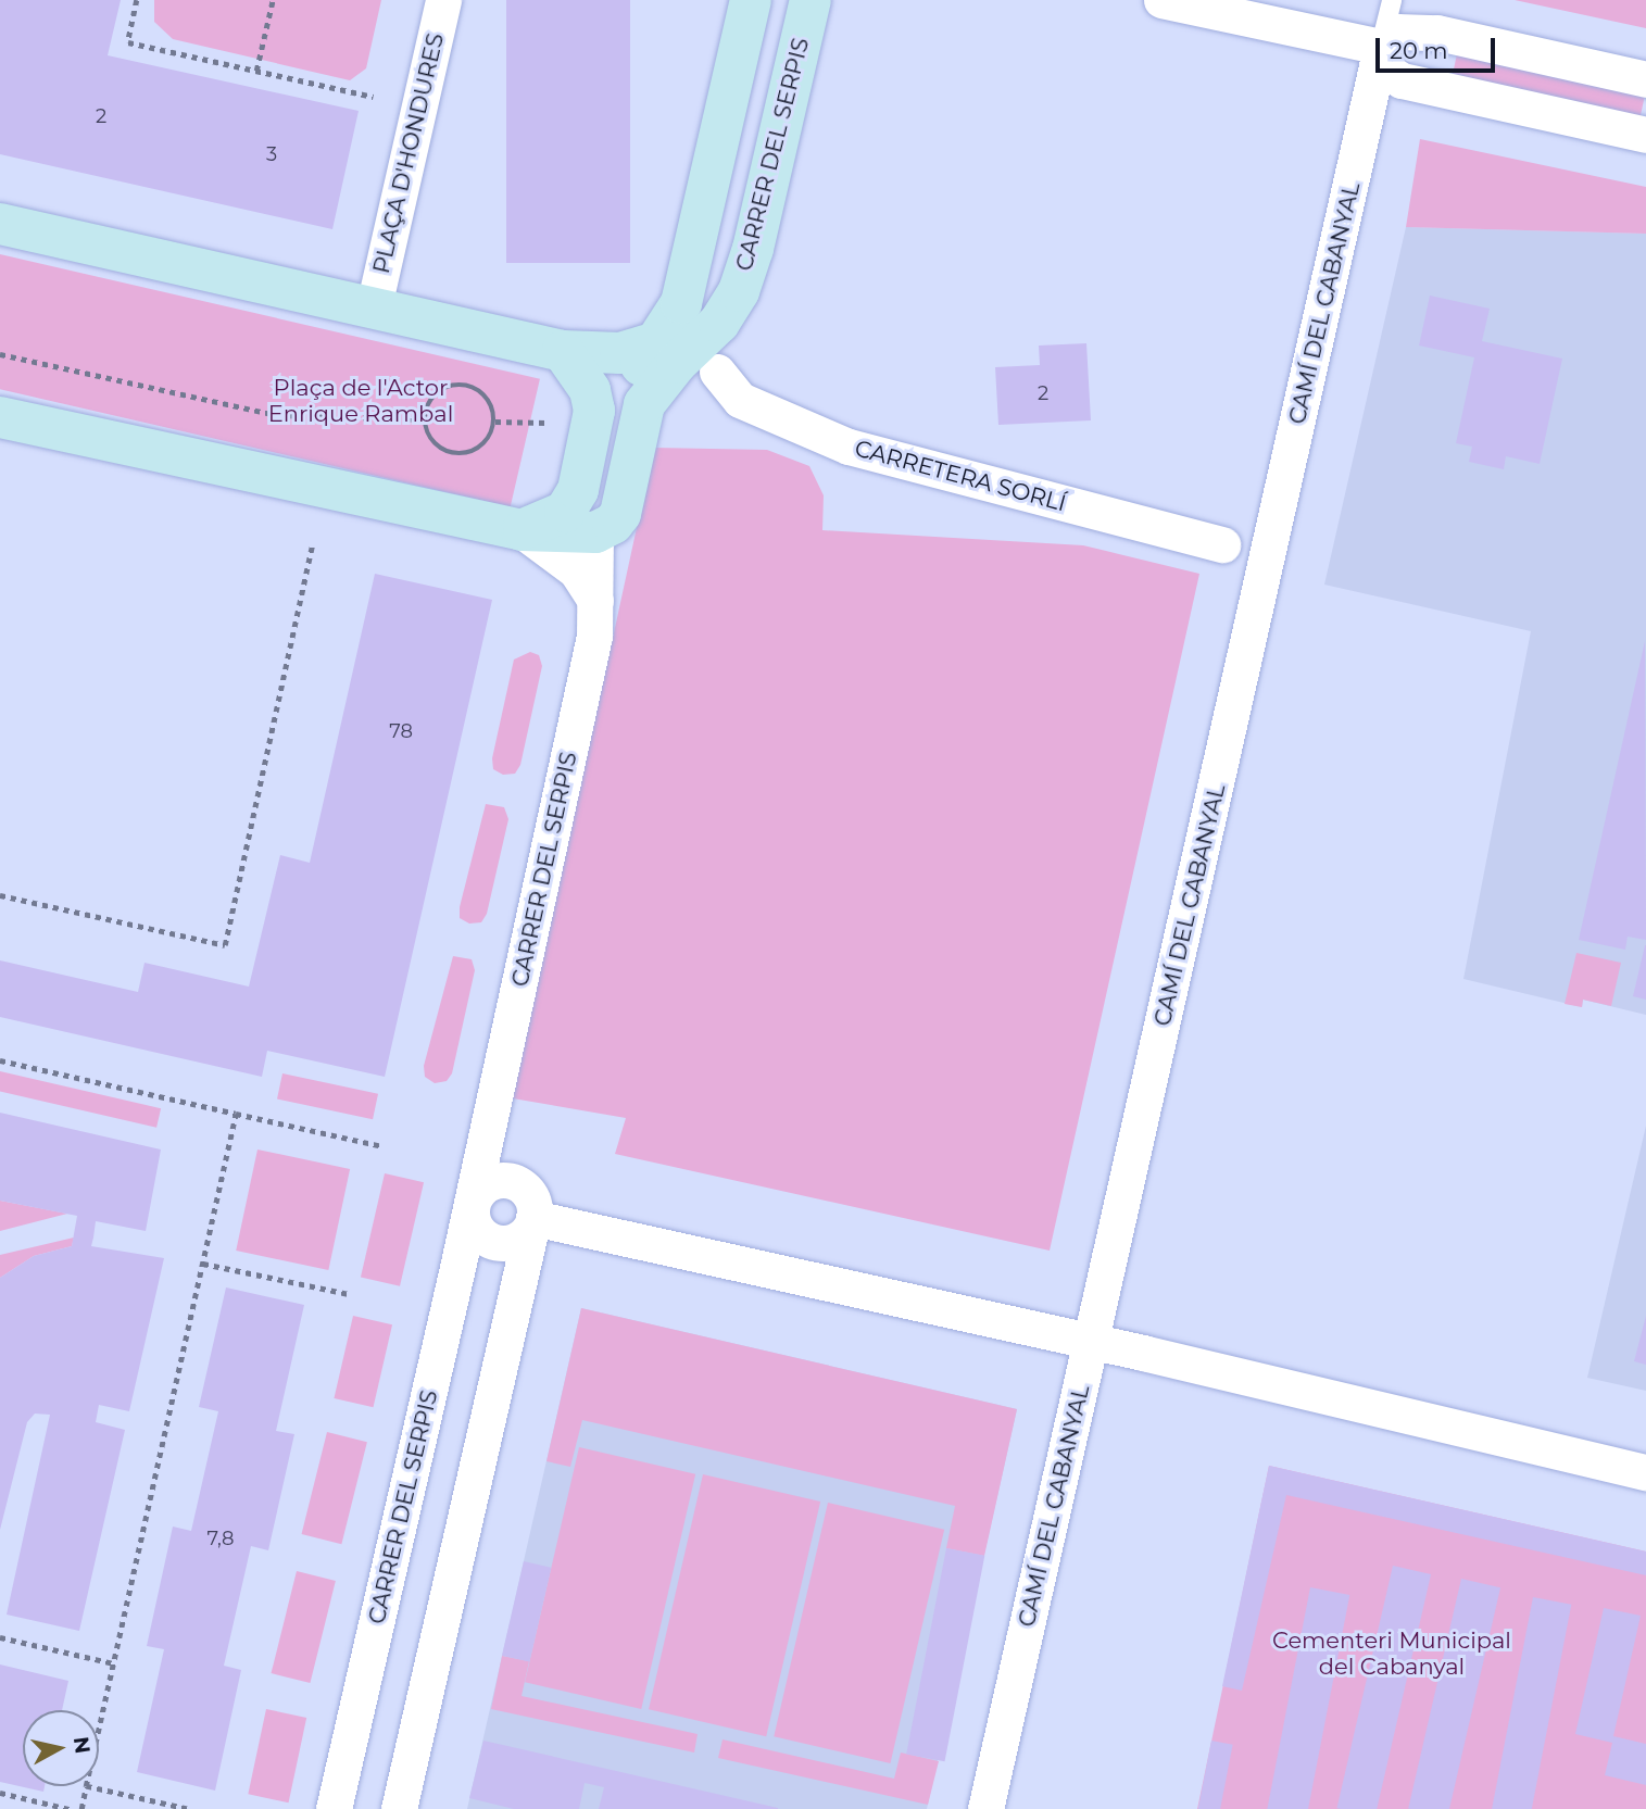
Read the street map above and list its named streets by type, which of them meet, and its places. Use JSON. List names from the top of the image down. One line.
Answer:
{"streets":{"street":["PLAÇA D'HONDURES","CARRER DEL SERPIS","CAMÍ DEL CABANYAL","CARRETERA SORLÍ"]},"parks":["Plaça de l'Actor Enrique Rambal","Cementeri Municipal del Cabanyal"],"house_numbers":["2","3","2","78","7,8"],"scale_bar":"20 m","north":"right"}
